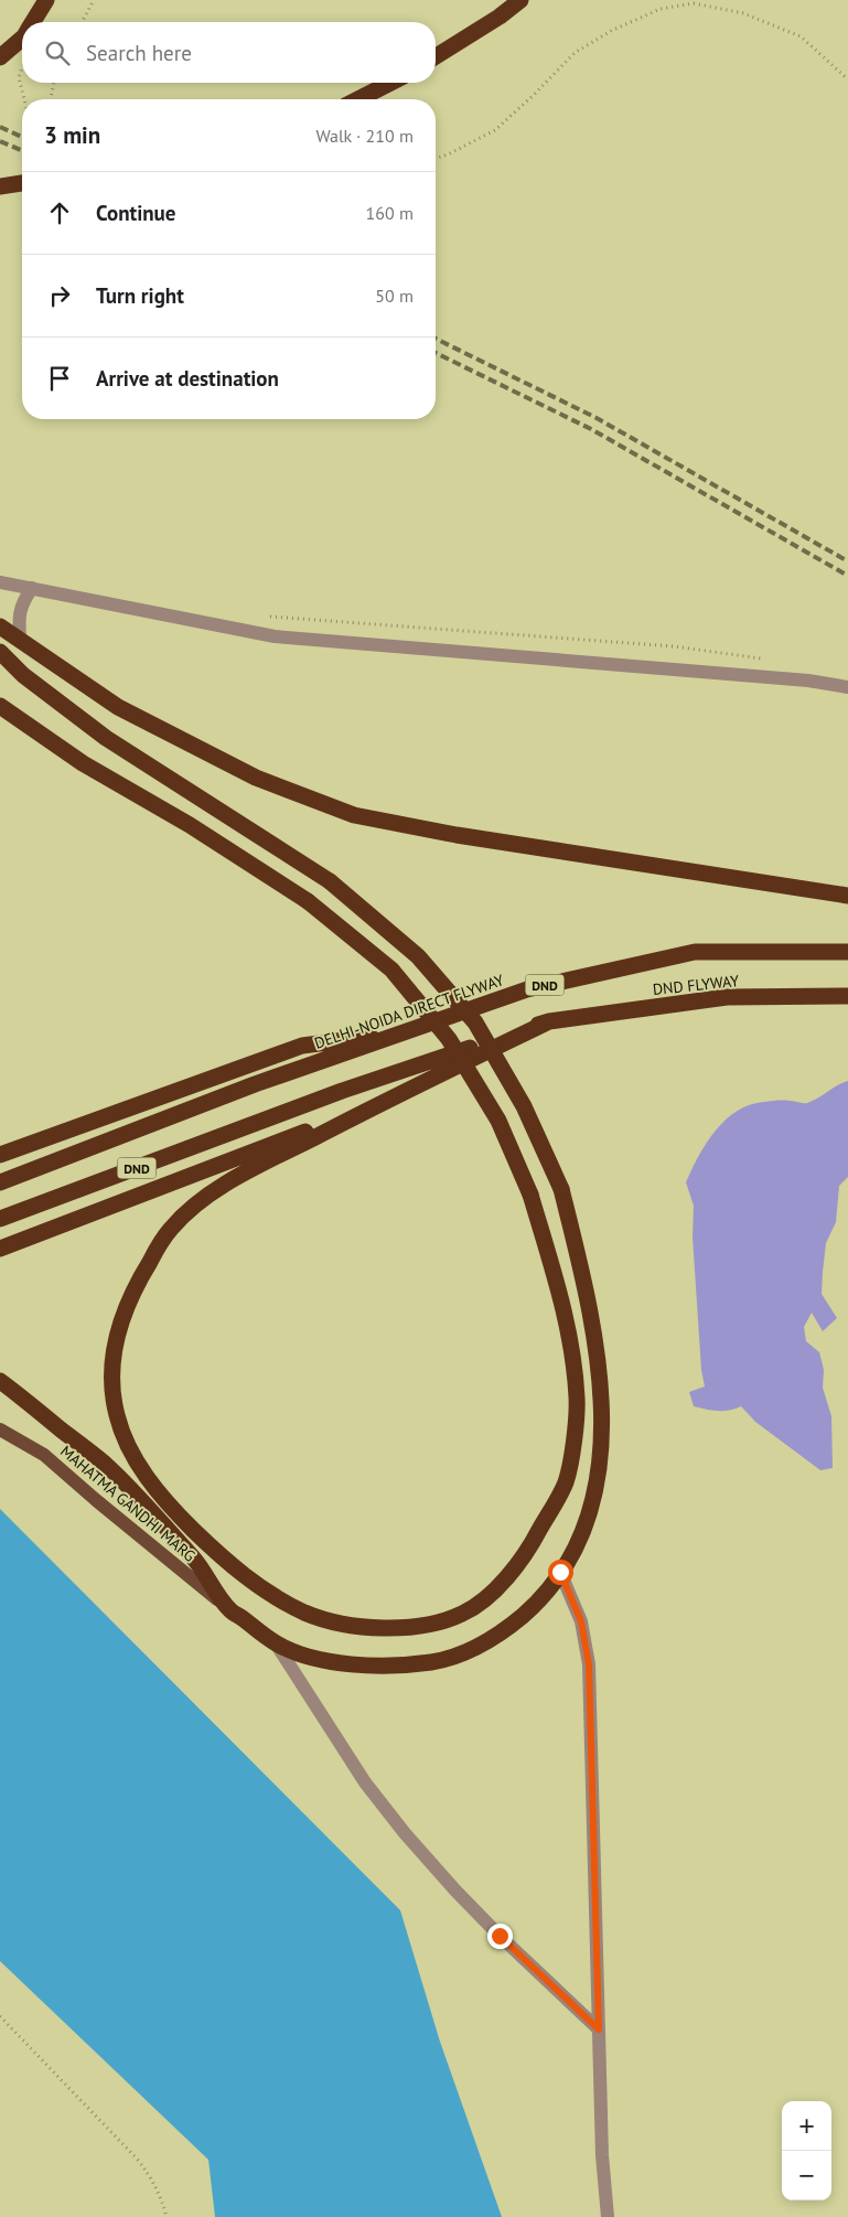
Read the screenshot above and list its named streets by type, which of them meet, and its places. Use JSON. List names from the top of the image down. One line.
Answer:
{"streets":{"highway":["DND","DND FLYWAY","DELHI-NOIDA DIRECT FLYWAY"],"main road":["MAHATMA GANDHI MARG"]},"crossings":[["DND","DND FLYWAY"]],"page":{"search":"Search here","heading":["3 min","Walk · 210 m"],"list":[["Continue","160 m"],["Turn right","50 m"],"Arrive at destination"],"map_buttons":["+","−"]}}
